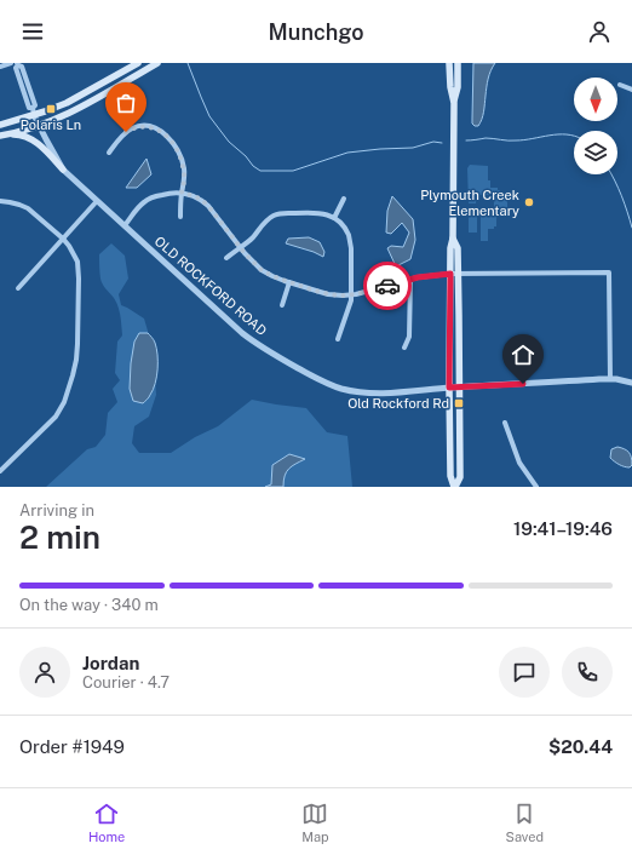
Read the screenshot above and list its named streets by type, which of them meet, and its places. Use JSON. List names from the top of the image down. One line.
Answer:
{"streets":{"street":["OLD ROCKFORD ROAD"]},"places":{"transit":["Polaris Ln","Old Rockford Rd"],"other":["Plymouth Creek Elementary"]},"north":"bottom","page":{"header":"Munchgo","heading":["2 min","Arriving in","19:41–19:46"],"panel":["Jordan","Courier · 4.7","Order #1949","$20.44"],"bar":"On the way · 340 m","tabs":["Home","Map","Saved"]}}
